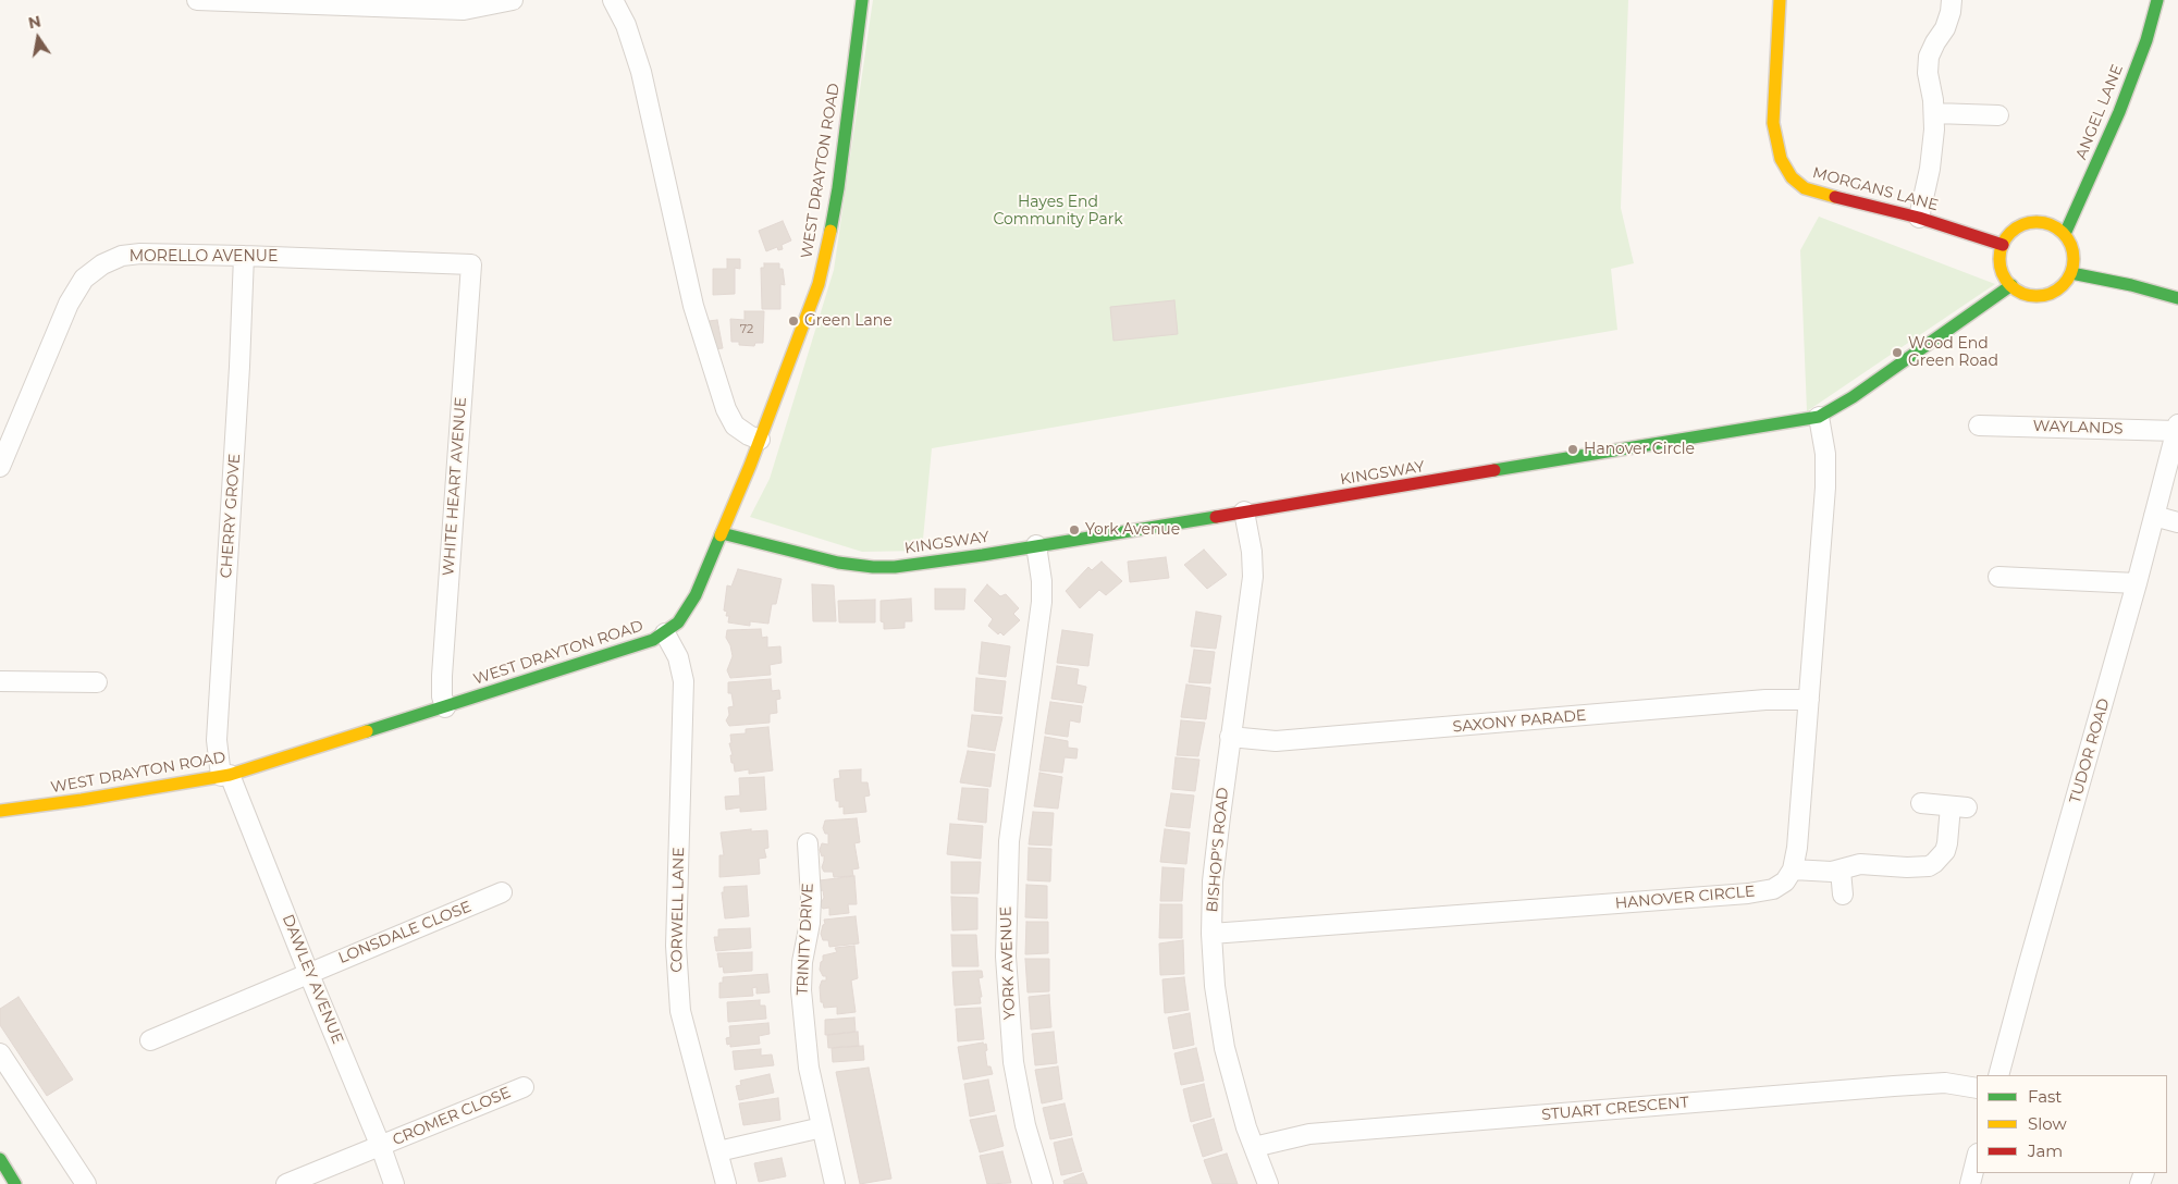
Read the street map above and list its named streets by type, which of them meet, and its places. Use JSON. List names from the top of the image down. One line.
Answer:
{"streets":{"street":["ANGEL LANE","WEST DRAYTON ROAD","MORGANS LANE","MORELLO AVENUE","WAYLANDS","KINGSWAY","WHITE HEART AVENUE","CHERRY GROVE","SAXONY PARADE","TUDOR ROAD","BISHOP'S ROAD","HANOVER CIRCLE","CORWELL LANE","LONSDALE CLOSE","TRINITY DRIVE","YORK AVENUE","DAWLEY AVENUE","STUART CRESCENT","CROMER CLOSE"]},"crossings":[["ANGEL LANE","MORGANS LANE"],["ANGEL LANE","KINGSWAY"],["WEST DRAYTON ROAD","KINGSWAY"],["WEST DRAYTON ROAD","WHITE HEART AVENUE"],["WEST DRAYTON ROAD","CHERRY GROVE"],["WEST DRAYTON ROAD","CORWELL LANE"],["WEST DRAYTON ROAD","DAWLEY AVENUE"],["MORGANS LANE","KINGSWAY"],["MORELLO AVENUE","WHITE HEART AVENUE"],["MORELLO AVENUE","CHERRY GROVE"],["WAYLANDS","TUDOR ROAD"],["KINGSWAY","BISHOP'S ROAD"],["KINGSWAY","YORK AVENUE"],["CHERRY GROVE","DAWLEY AVENUE"],["SAXONY PARADE","BISHOP'S ROAD"],["BISHOP'S ROAD","HANOVER CIRCLE"],["BISHOP'S ROAD","STUART CRESCENT"],["LONSDALE CLOSE","DAWLEY AVENUE"],["DAWLEY AVENUE","CROMER CLOSE"]],"parks":["Hayes End Community Park"],"places":["Green Lane","Wood End Green Road","Hanover Circle","York Avenue"],"house_numbers":["72"],"legend":["Fast","Slow","Jam"],"north":"top"}
